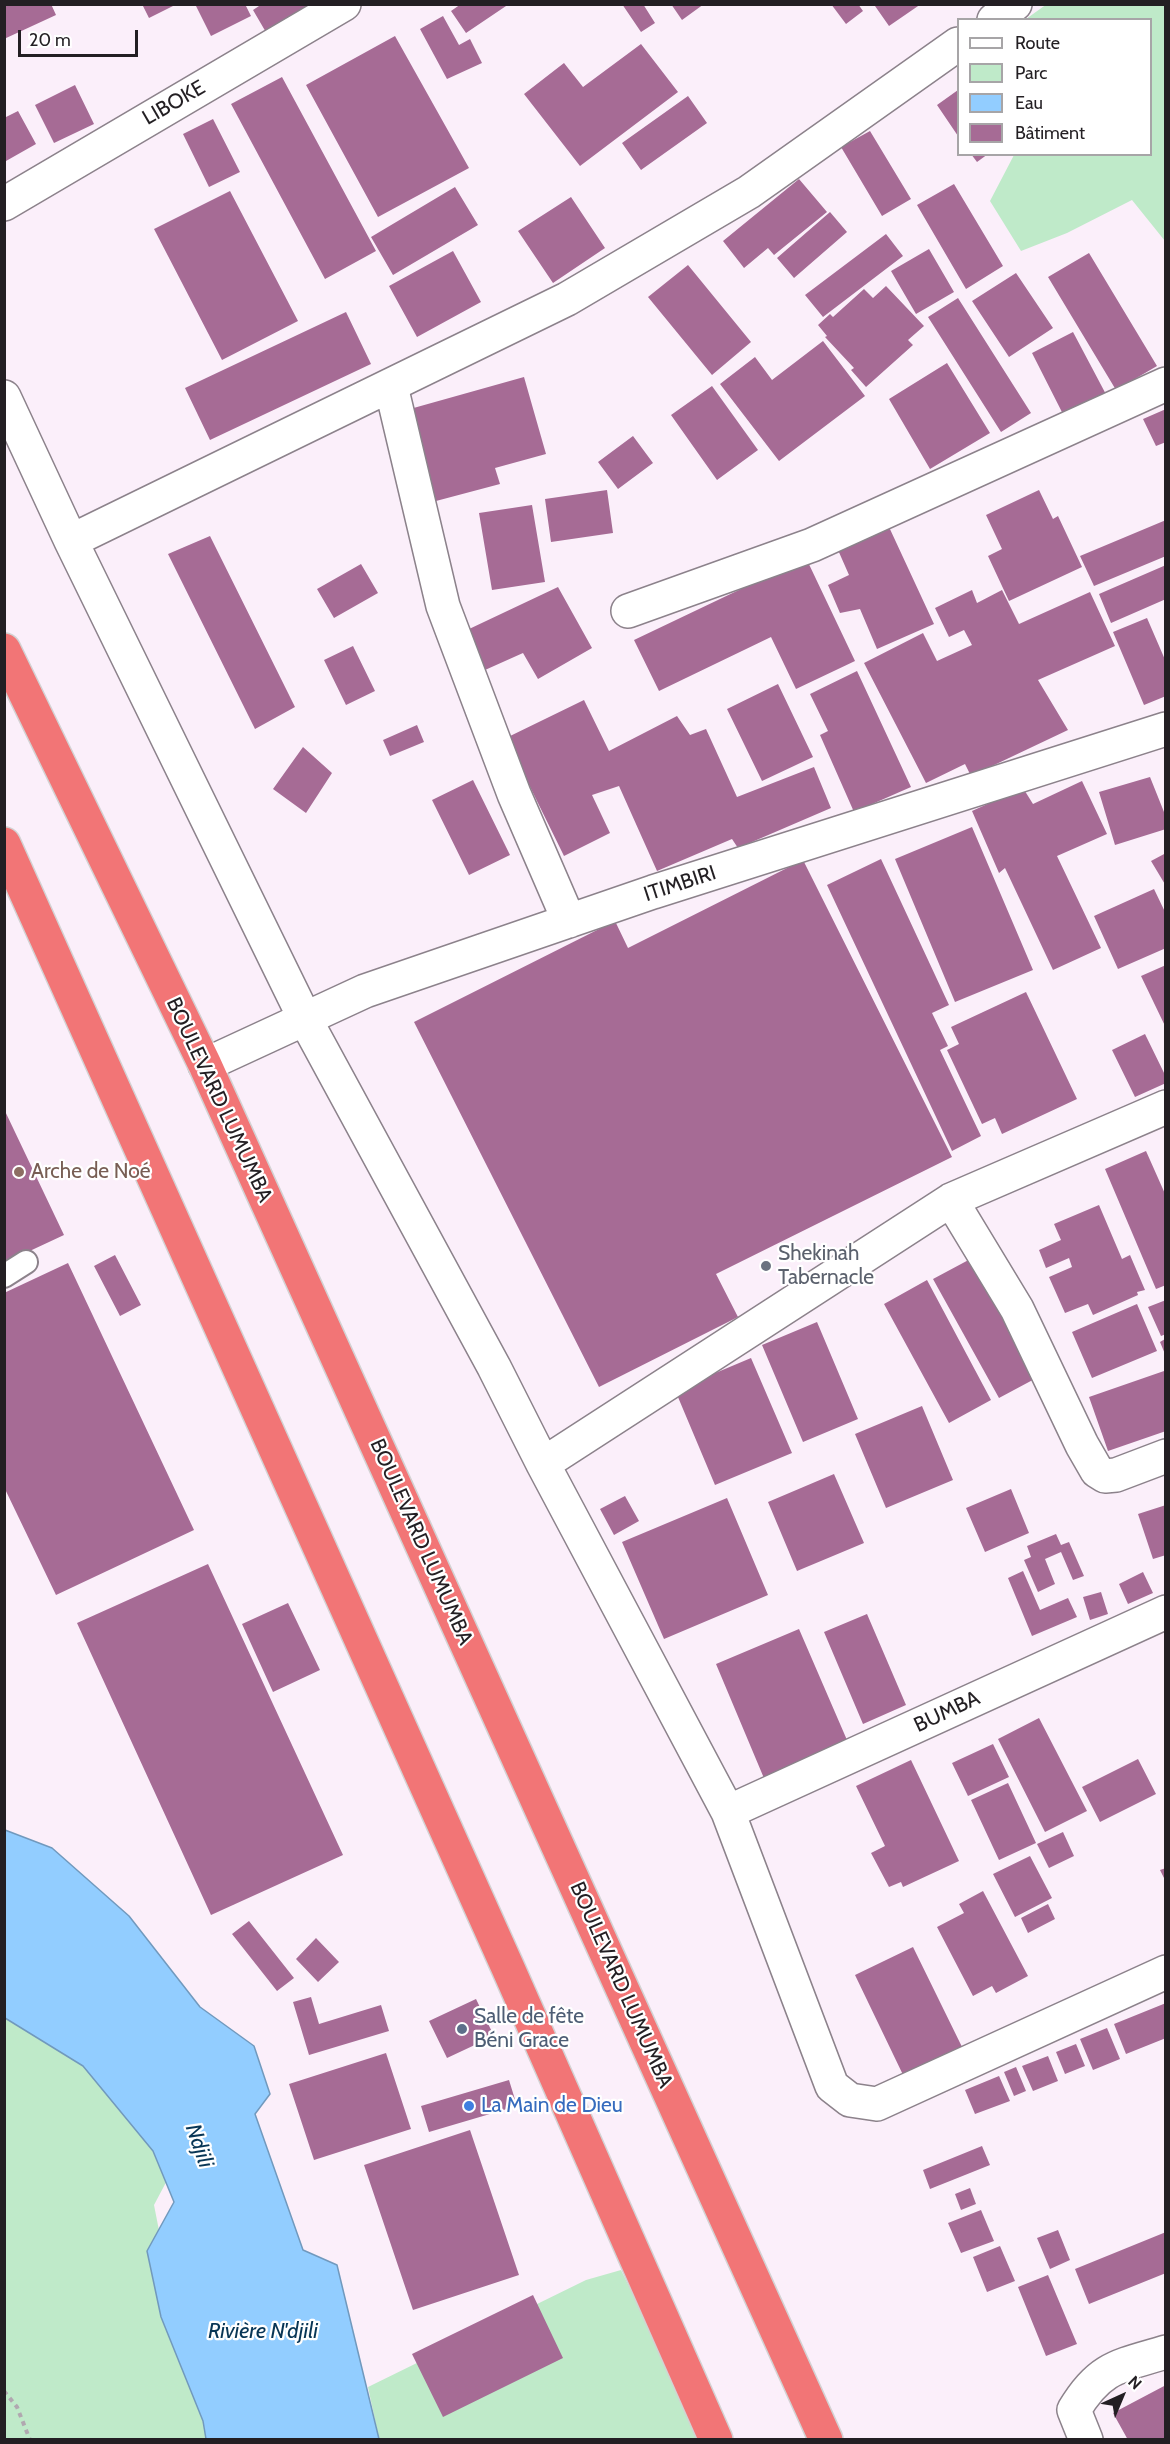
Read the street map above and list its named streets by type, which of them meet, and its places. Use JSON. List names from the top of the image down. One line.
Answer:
{"streets":{"highway":["BOULEVARD LUMUMBA"],"street":["LIBOKE","ITIMBIRI","BUMBA"]},"crossings":[["ITIMBIRI","BOULEVARD LUMUMBA"]],"water":["Ndjili","Rivière N'djili"],"places":["Arche de Noé","Shekinah Tabernacle","Salle de fête Béni Grace","La Main de Dieu"],"legend":["Route","Parc","Eau","Bâtiment"],"scale_bar":"20 m","north":"top right"}
